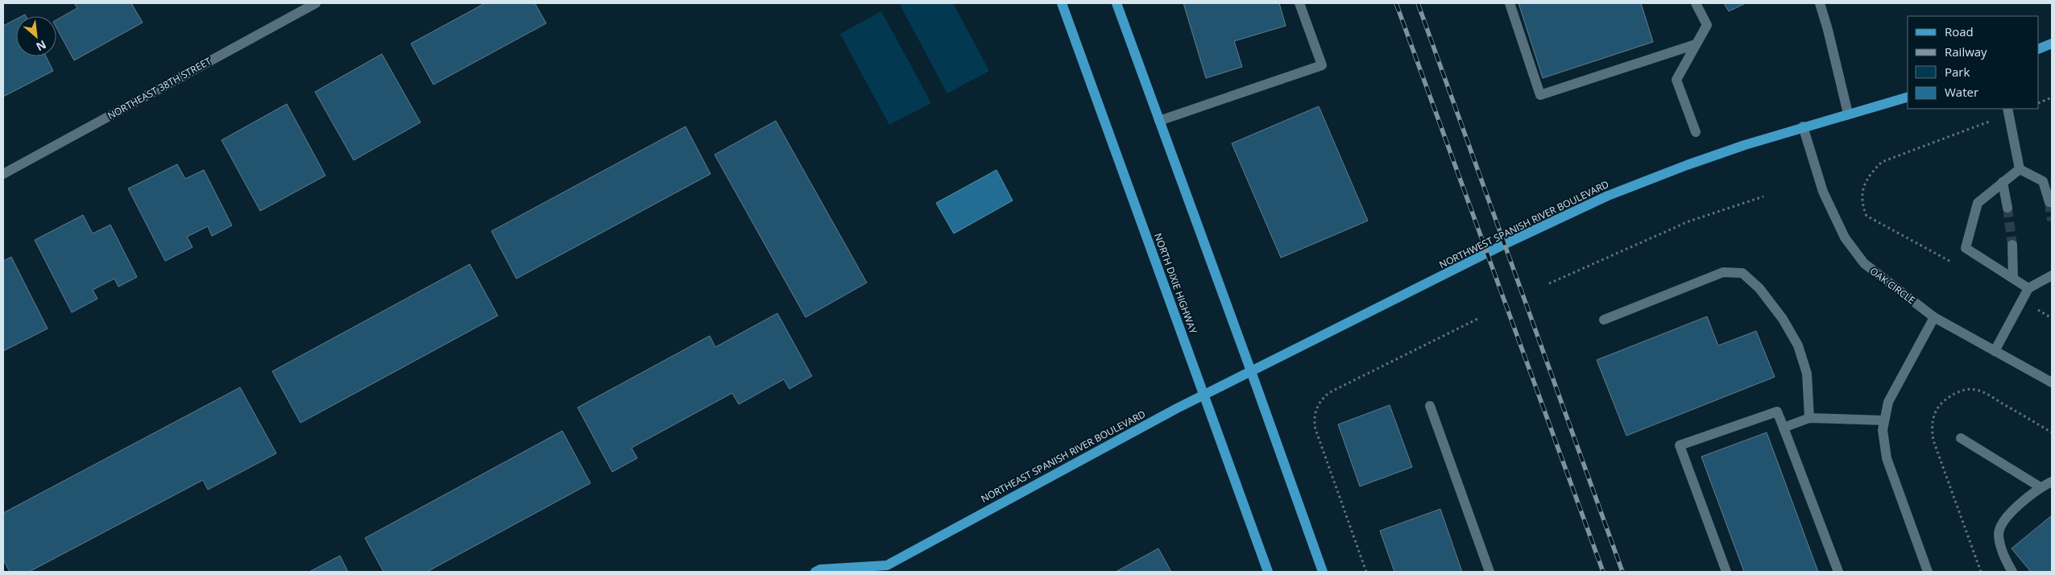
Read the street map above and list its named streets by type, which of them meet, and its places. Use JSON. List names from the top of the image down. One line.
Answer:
{"streets":{"main road":["NORTHWEST SPANISH RIVER BOULEVARD","NORTH DIXIE HIGHWAY","NORTHEAST SPANISH RIVER BOULEVARD"],"street":["NORTHEAST 38TH STREET","OAK CIRCLE"]},"crossings":[["NORTHWEST SPANISH RIVER BOULEVARD","OAK CIRCLE"],["NORTHWEST SPANISH RIVER BOULEVARD","NORTHEAST SPANISH RIVER BOULEVARD"],["NORTH DIXIE HIGHWAY","NORTHEAST SPANISH RIVER BOULEVARD"]],"legend":["Road","Railway","Park","Water"],"north":"bottom right"}
